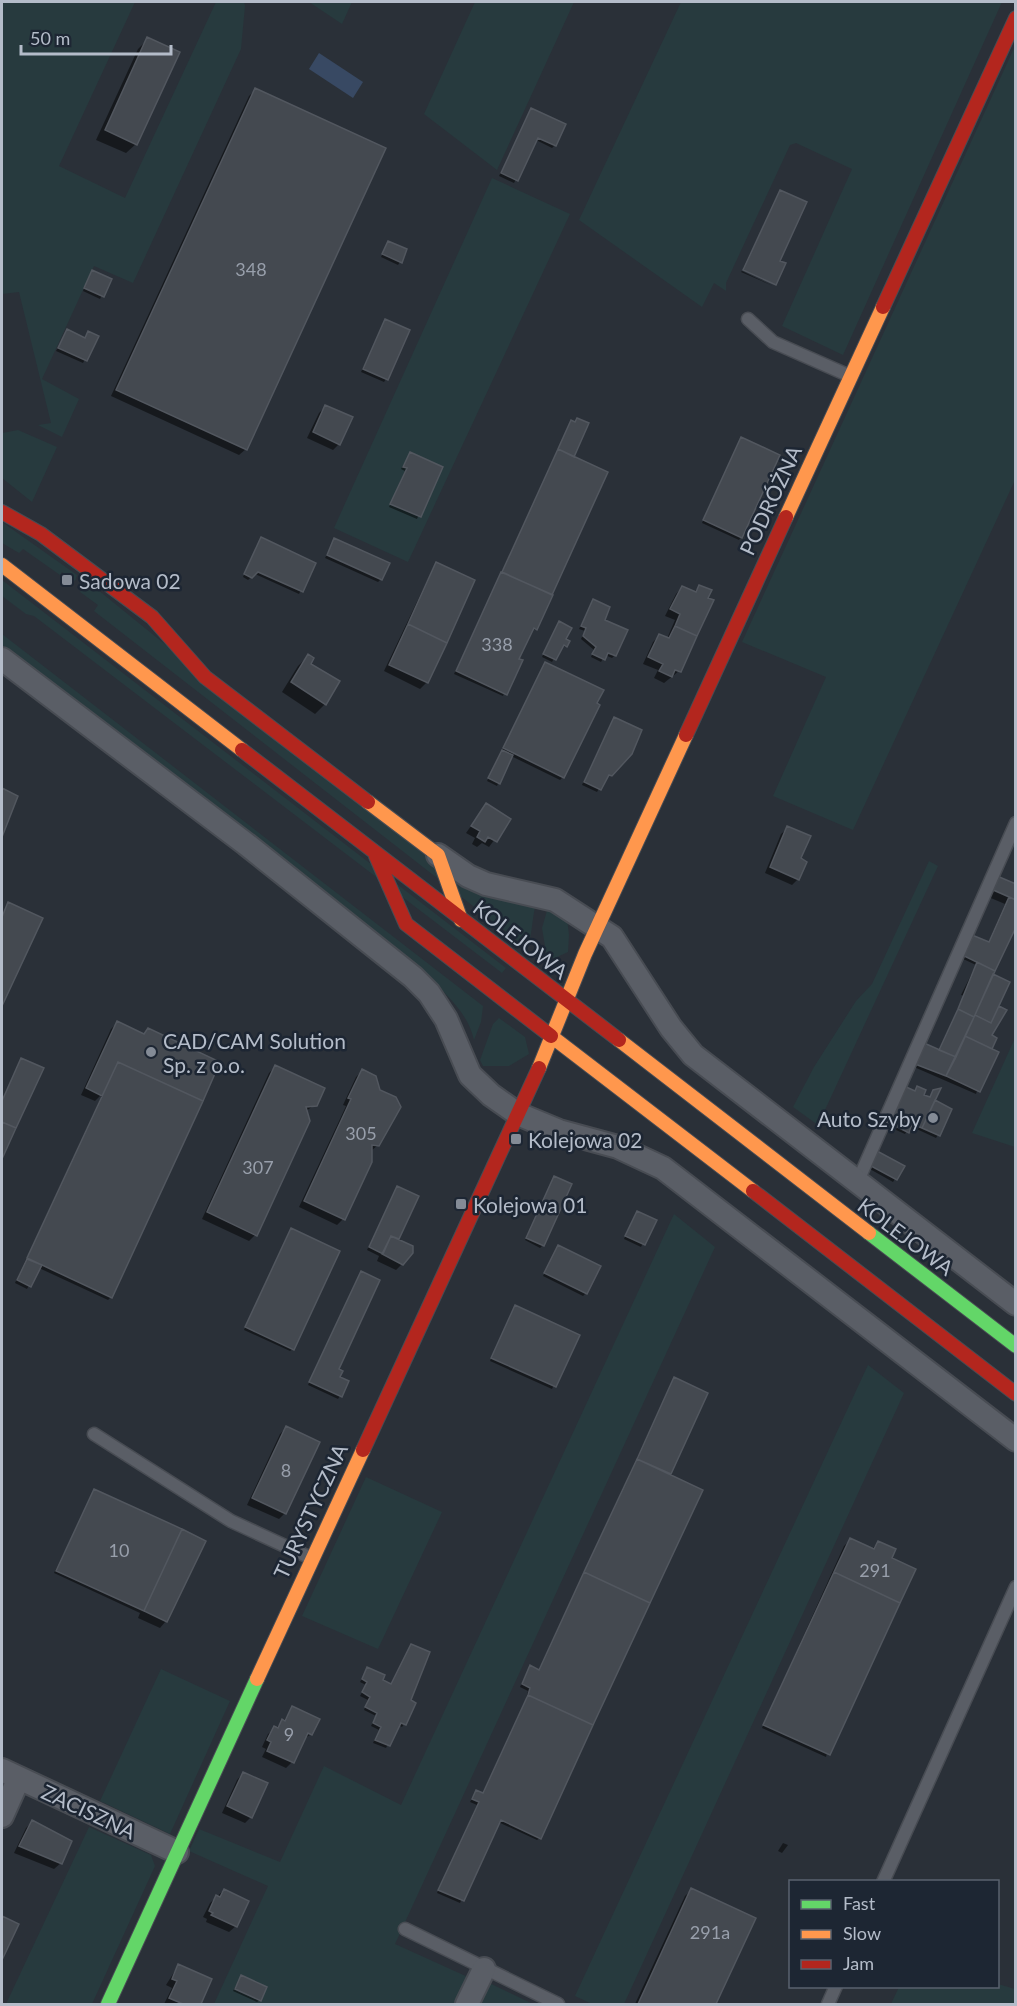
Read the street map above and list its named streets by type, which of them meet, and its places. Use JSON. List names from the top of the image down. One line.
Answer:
{"streets":{"main road":["PODRÓŻNA","KOLEJOWA","TURYSTYCZNA"],"street":["ZACISZNA"]},"crossings":[["PODRÓŻNA","KOLEJOWA"],["PODRÓŻNA","TURYSTYCZNA"],["TURYSTYCZNA","ZACISZNA"]],"places":{"transit":["Sadowa 02","Kolejowa 02","Kolejowa 01"],"other":["CAD/CAM Solution Sp. z o.o.","Auto Szyby"]},"house_numbers":["348","338","305","307","8","10","291","9","291a"],"legend":["Fast","Slow","Jam"],"scale_bar":"50 m"}
